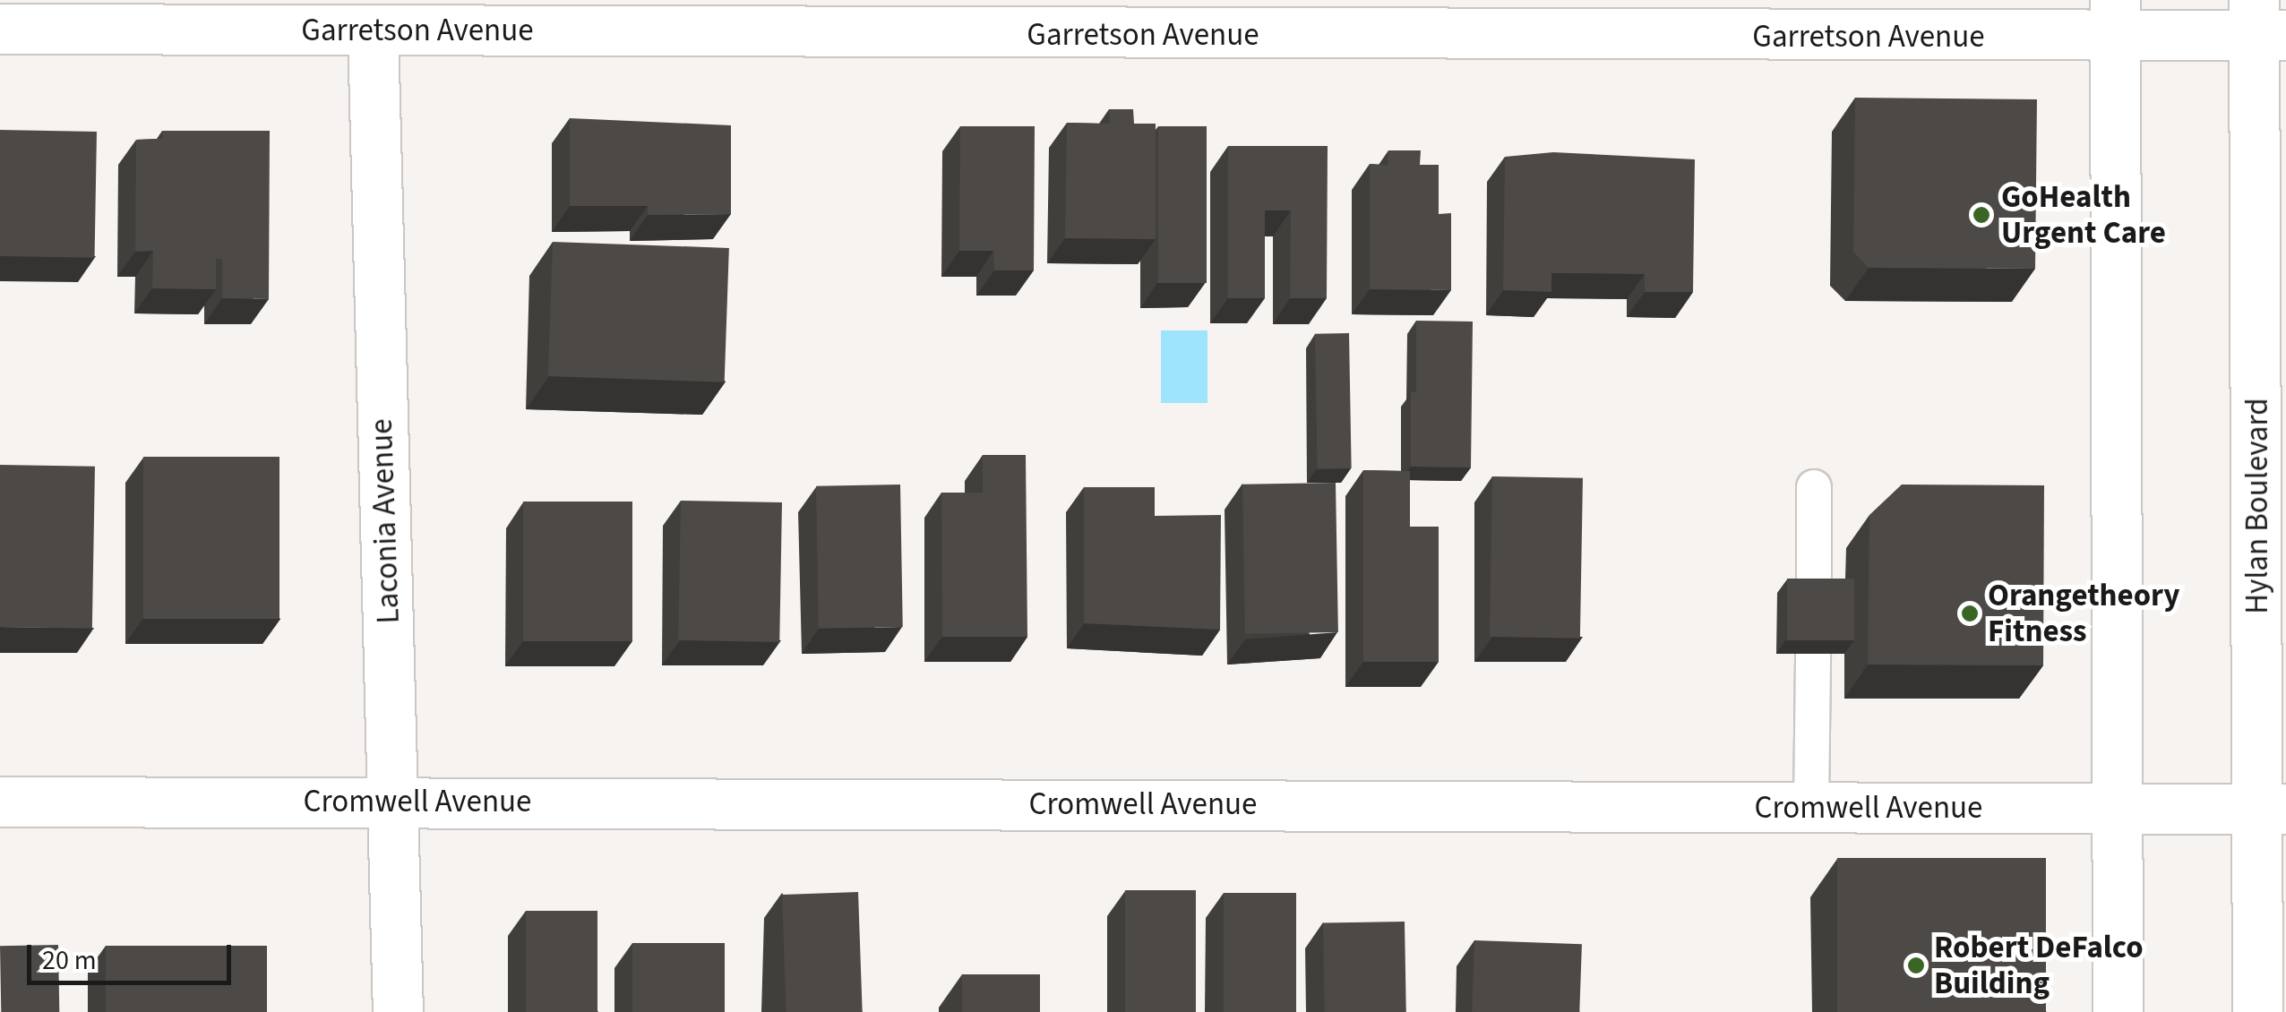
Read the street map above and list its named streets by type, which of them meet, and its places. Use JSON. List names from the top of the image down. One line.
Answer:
{"streets":{"street":["Garretson Avenue","Hylan Boulevard","Laconia Avenue","Cromwell Avenue"]},"crossings":[["Garretson Avenue","Hylan Boulevard"],["Garretson Avenue","Laconia Avenue"],["Hylan Boulevard","Cromwell Avenue"],["Laconia Avenue","Cromwell Avenue"]],"places":["GoHealth Urgent Care","Orangetheory Fitness","Robert DeFalco Building"],"scale_bar":"20 m"}
